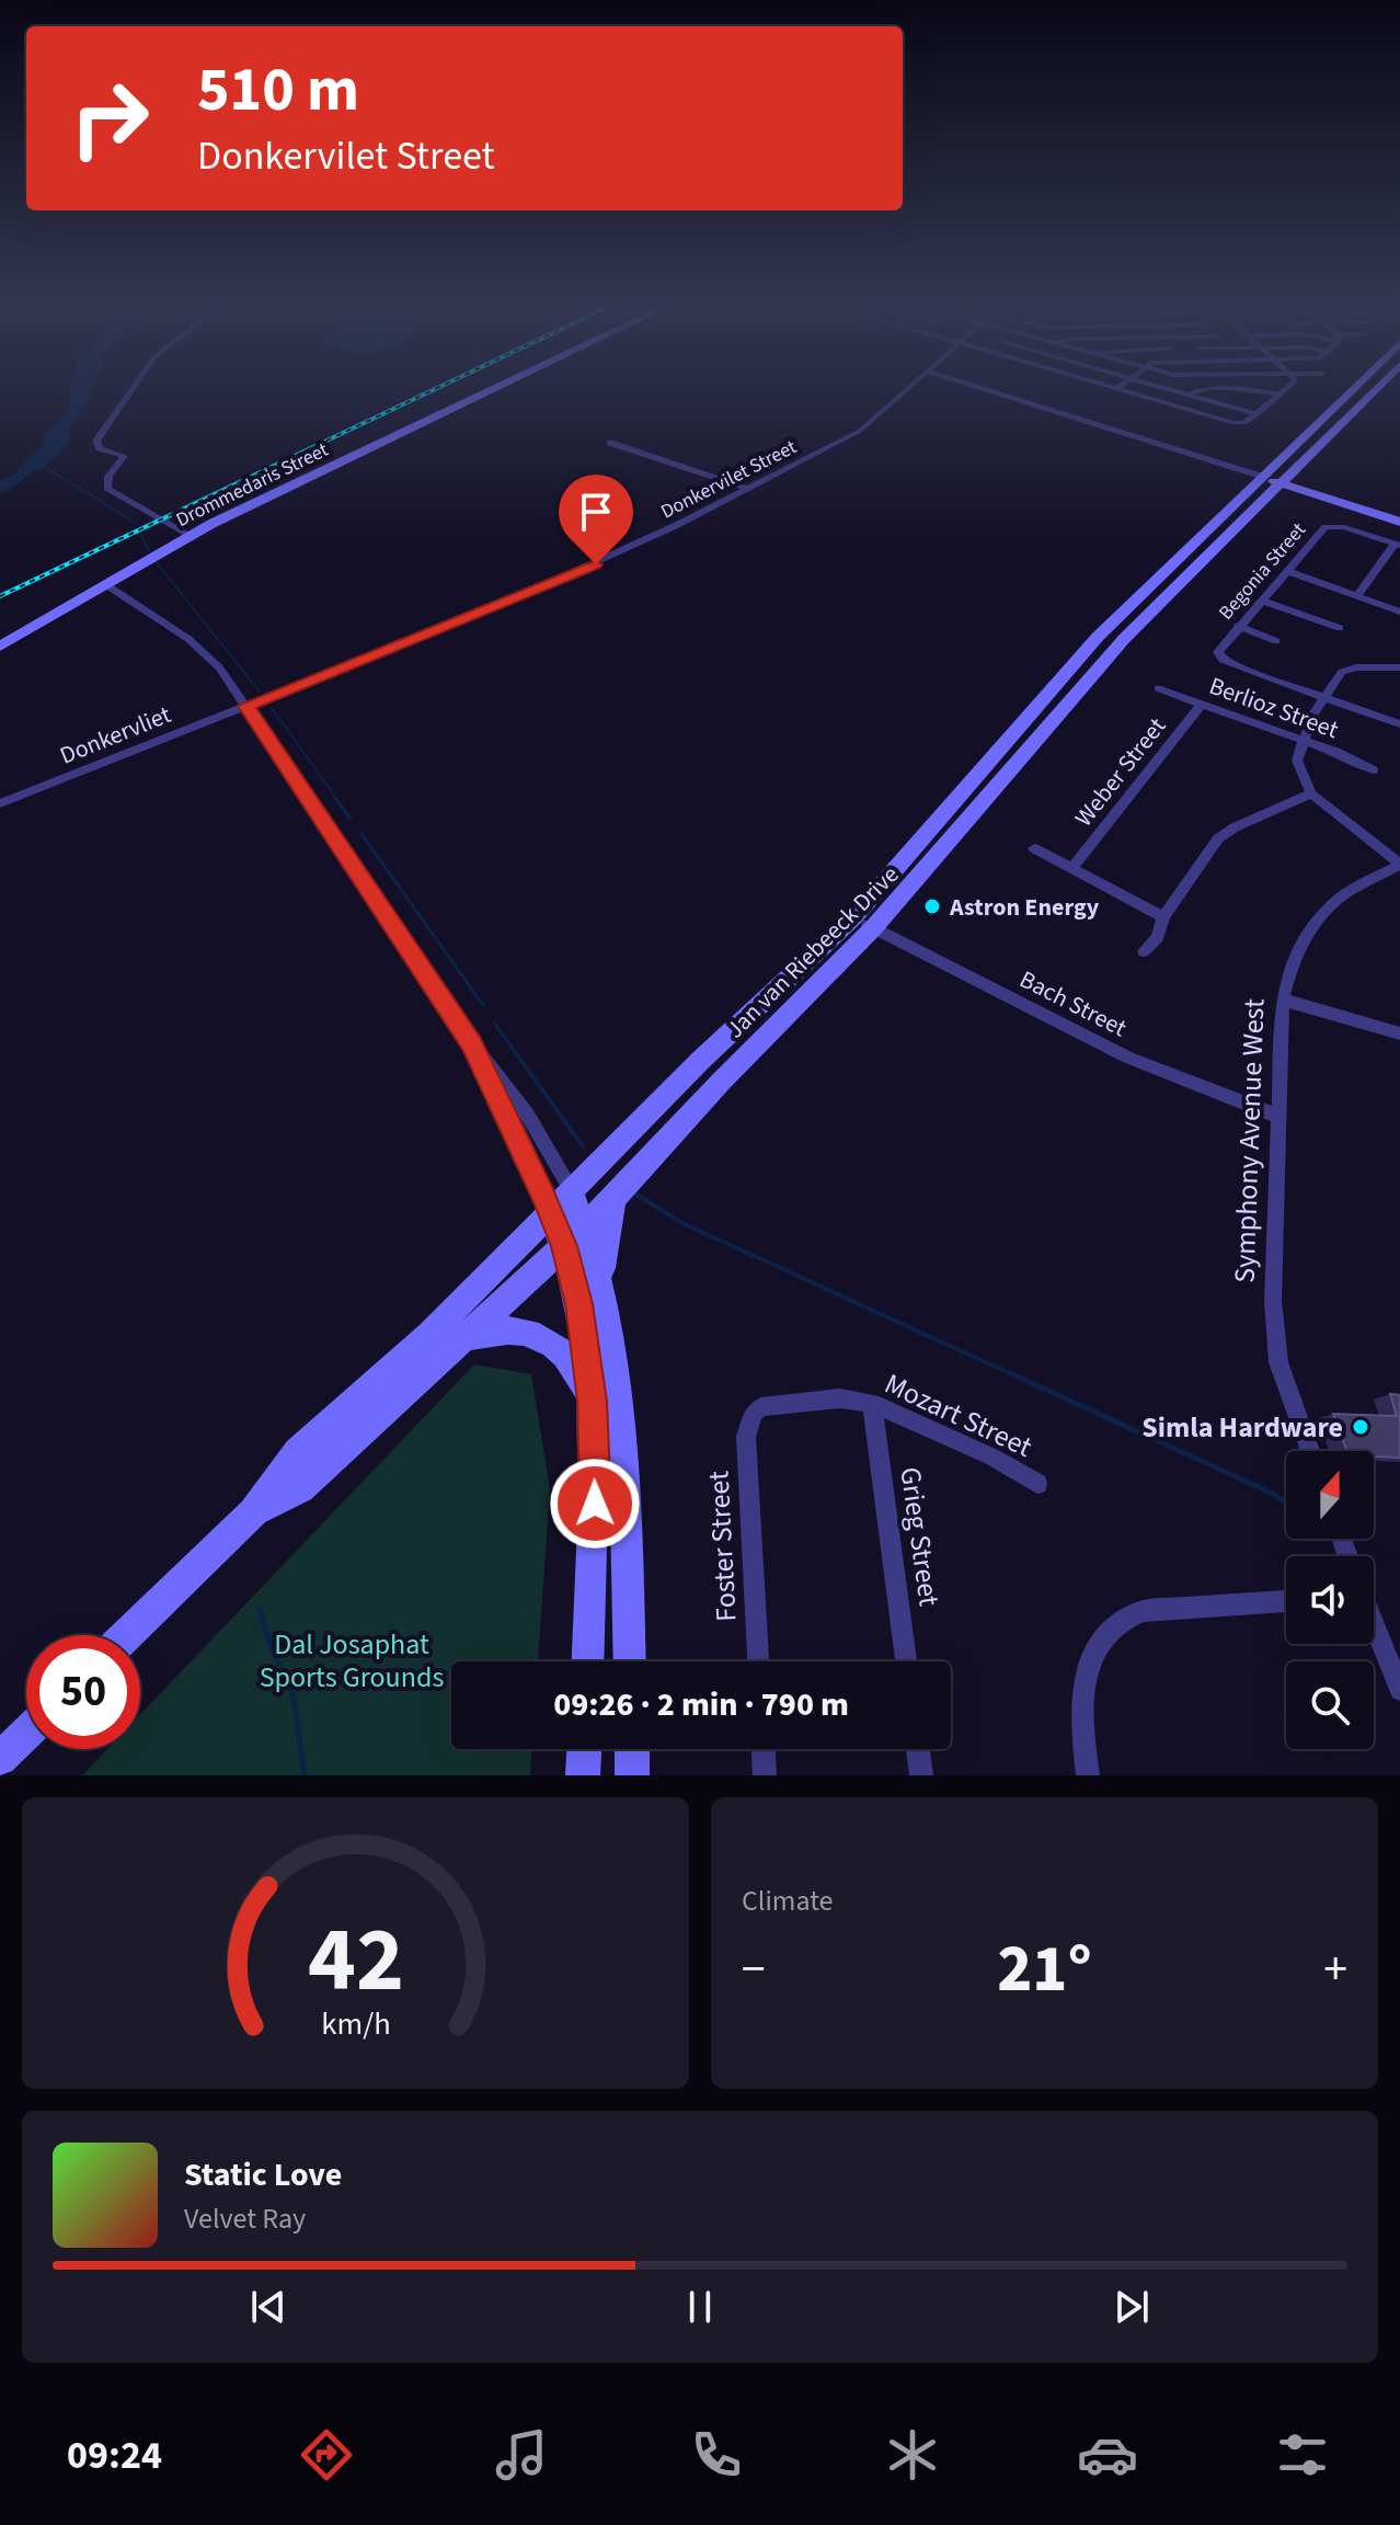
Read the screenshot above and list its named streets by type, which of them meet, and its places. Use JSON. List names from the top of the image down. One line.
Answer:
{"streets":{"main road":["Drommedaris Street","Jan van Riebeeck Drive"],"street":["Donkervilet Street","Begonia Street","Berlioz Street","Donkervliet","Weber Street","Bach Street","Symphony Avenue West","Mozart Street","Grieg Street","Foster Street"]},"crossings":[["Donkervilet Street","Donkervliet"],["Berlioz Street","Weber Street"],["Jan van Riebeeck Drive","Bach Street"],["Bach Street","Symphony Avenue West"],["Mozart Street","Grieg Street"],["Mozart Street","Foster Street"]],"parks":["Dal Josaphat Sports Grounds"],"places":["Astron Energy","Simla Hardware"],"north":"top","page":{"turn":["510 m","Donkervilet Street"],"limit":"50","trip":"09:26 · 2 min · 790 m","tile":"Climate","heat":["−","21°","+"],"song":["Static Love","Velvet Ray"],"tabs":"09:24","gauge":["42","km/h"]}}
